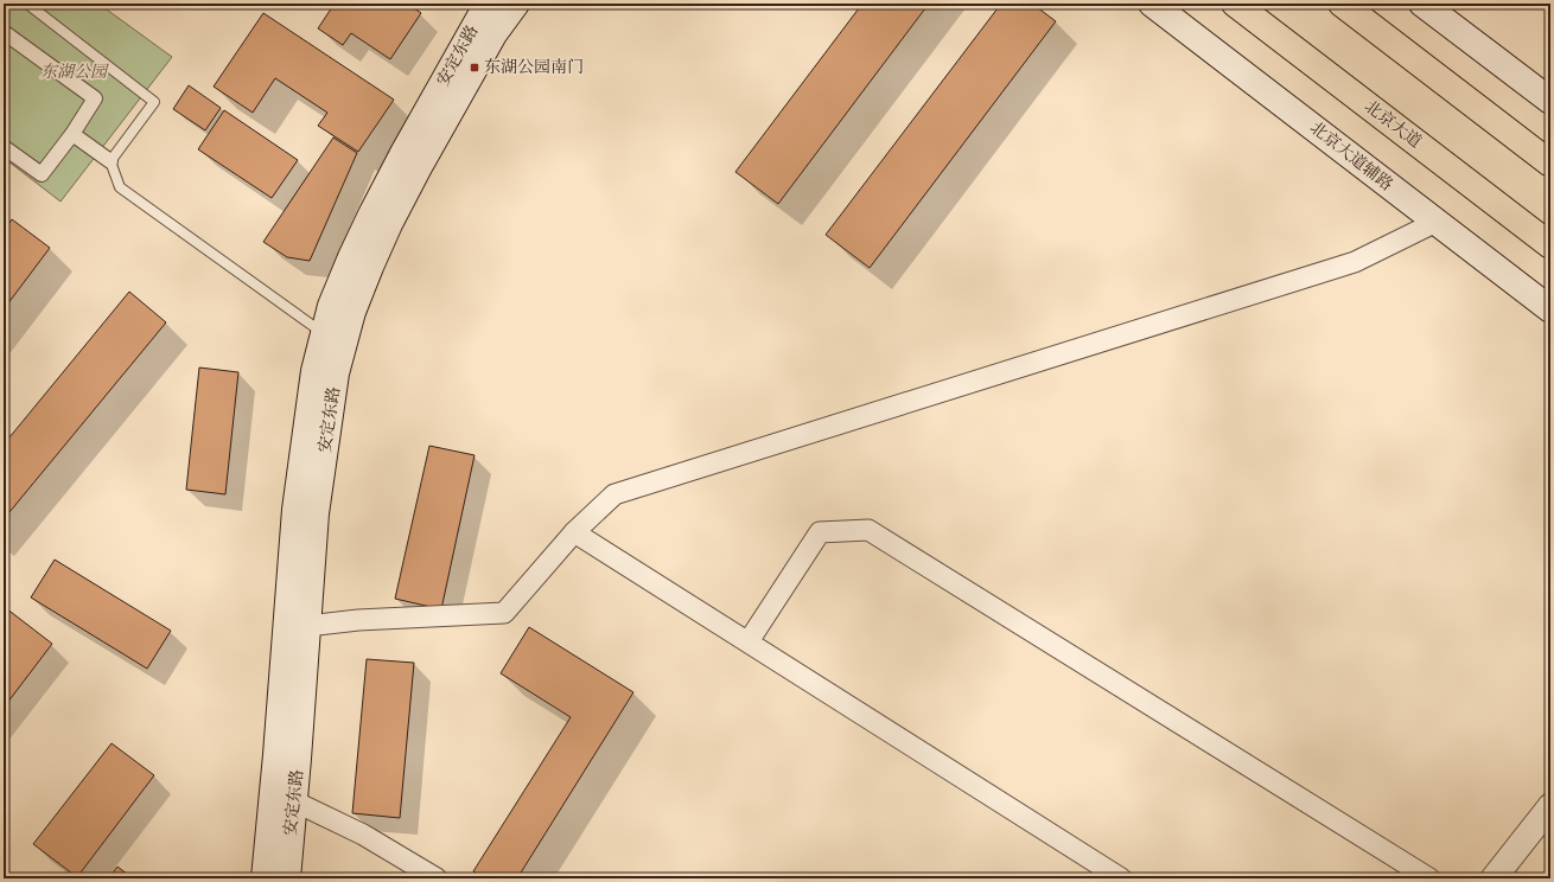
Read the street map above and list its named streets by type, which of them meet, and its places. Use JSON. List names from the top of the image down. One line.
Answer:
{"streets":{"main road":["安定东路","北京大道","北京大道辅路"]},"parks":["东湖公园"],"places":{"transit":["东湖公园南门"]}}
